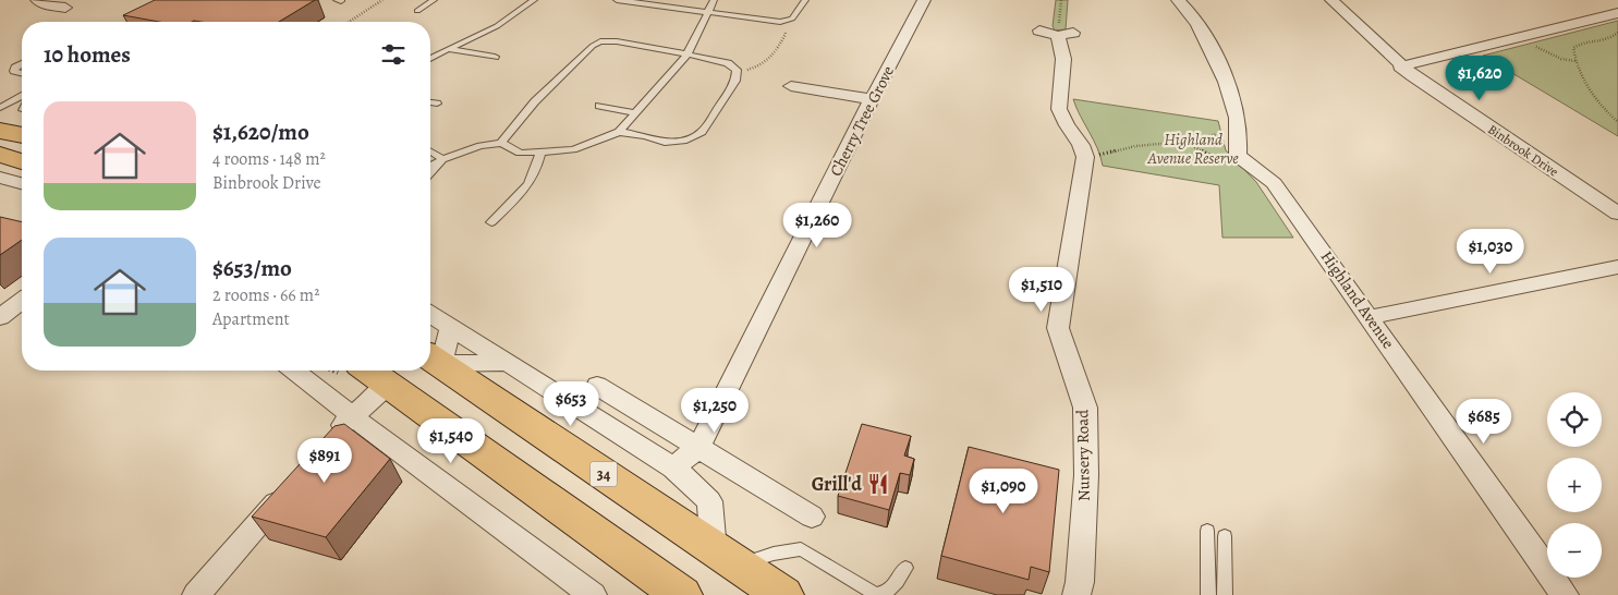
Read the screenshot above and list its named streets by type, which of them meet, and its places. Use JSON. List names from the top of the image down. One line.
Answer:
{"streets":{"highway":["34"],"street":["Cherry Tree Grove","Binbrook Drive","Highland Avenue","Nursery Road"]},"parks":["Highland Avenue Reserve"],"places":{"restaurant":["Grill'd"]},"page":{"heading":"10 homes","price":["$1,620","$1,260","$1,030","$1,510","$653","$1,250","$685","$1,540","$891","$1,090"],"list":[{"name":"$1,620/mo","note":"4 rooms · 148 m² · Binbrook Drive"},{"name":"$653/mo","note":"2 rooms · 66 m² · Apartment"}],"map_buttons":["+","−"]}}
